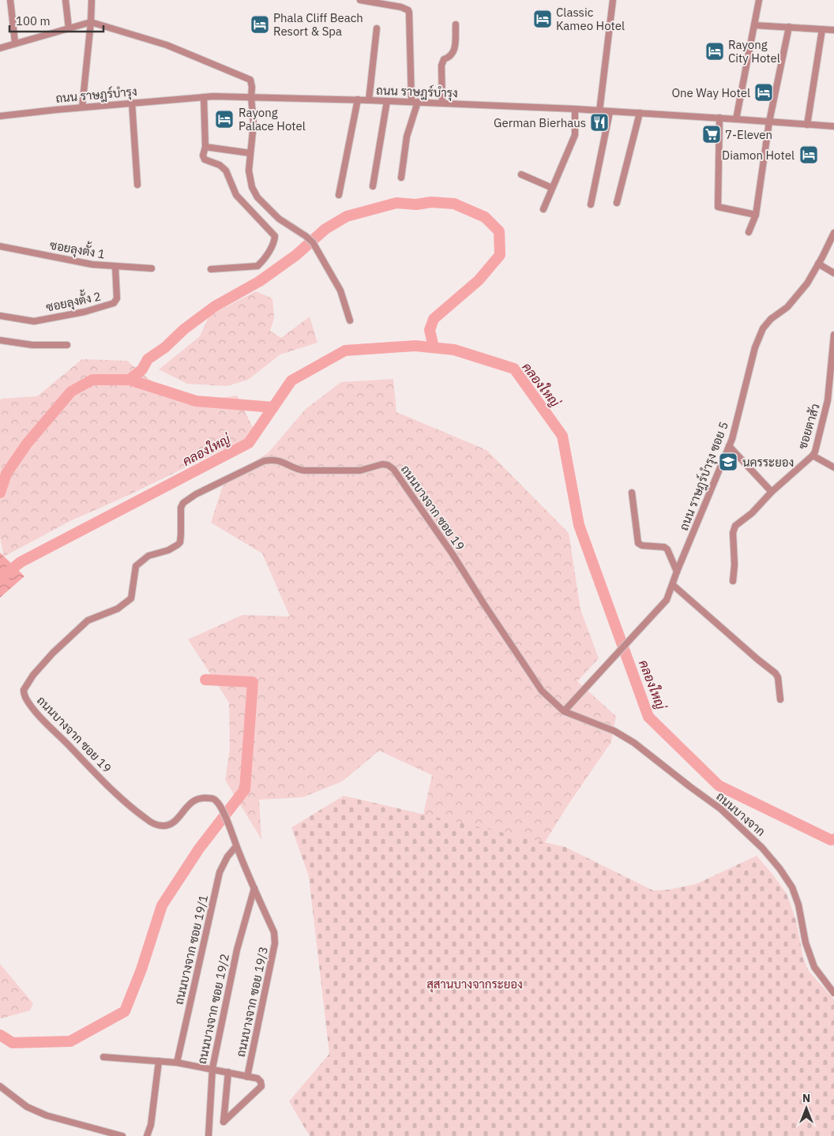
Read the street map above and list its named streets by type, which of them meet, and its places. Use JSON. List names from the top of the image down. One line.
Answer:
{"streets":{"street":["ถนน ราษฎร์บำรุง","ซอยลุงตั้ง 1","ซอยลุงตั้ง 2","ซอยตาสัว","ถนน ราษฎร์บำรุง ซอย 5","ถนนบางจาก ซอย 19","ถนนบางจาก","ถนนบางจาก ซอย 19/1","ถนนบางจาก ซอย 19/3","ถนนบางจาก ซอย 19/2"]},"crossings":[["ซอยลุงตั้ง 1","ซอยลุงตั้ง 2"],["ถนน ราษฎร์บำรุง ซอย 5","ถนนบางจาก ซอย 19"],["ถนน ราษฎร์บำรุง ซอย 5","ถนนบางจาก"],["ถนนบางจาก ซอย 19","ถนนบางจาก"],["ถนนบางจาก ซอย 19","ถนนบางจาก ซอย 19/1"],["ถนนบางจาก ซอย 19","ถนนบางจาก ซอย 19/3"],["ถนนบางจาก ซอย 19","ถนนบางจาก ซอย 19/2"],["ถนนบางจาก ซอย 19/3","ถนนบางจาก ซอย 19/2"]],"water":["คลองใหญ่"],"parks":["สุสานบางจากระยอง"],"places":{"hotel":["Classic Kameo Hotel","Phala Cliff Beach Resort & Spa","Rayong City Hotel","One Way Hotel","Rayong Palace Hotel","Diamon Hotel"],"restaurant":["German Bierhaus"],"supermarket":["7-Eleven"],"school or university":["นครระยอง"]},"scale_bar":"100 m","north":"top"}
